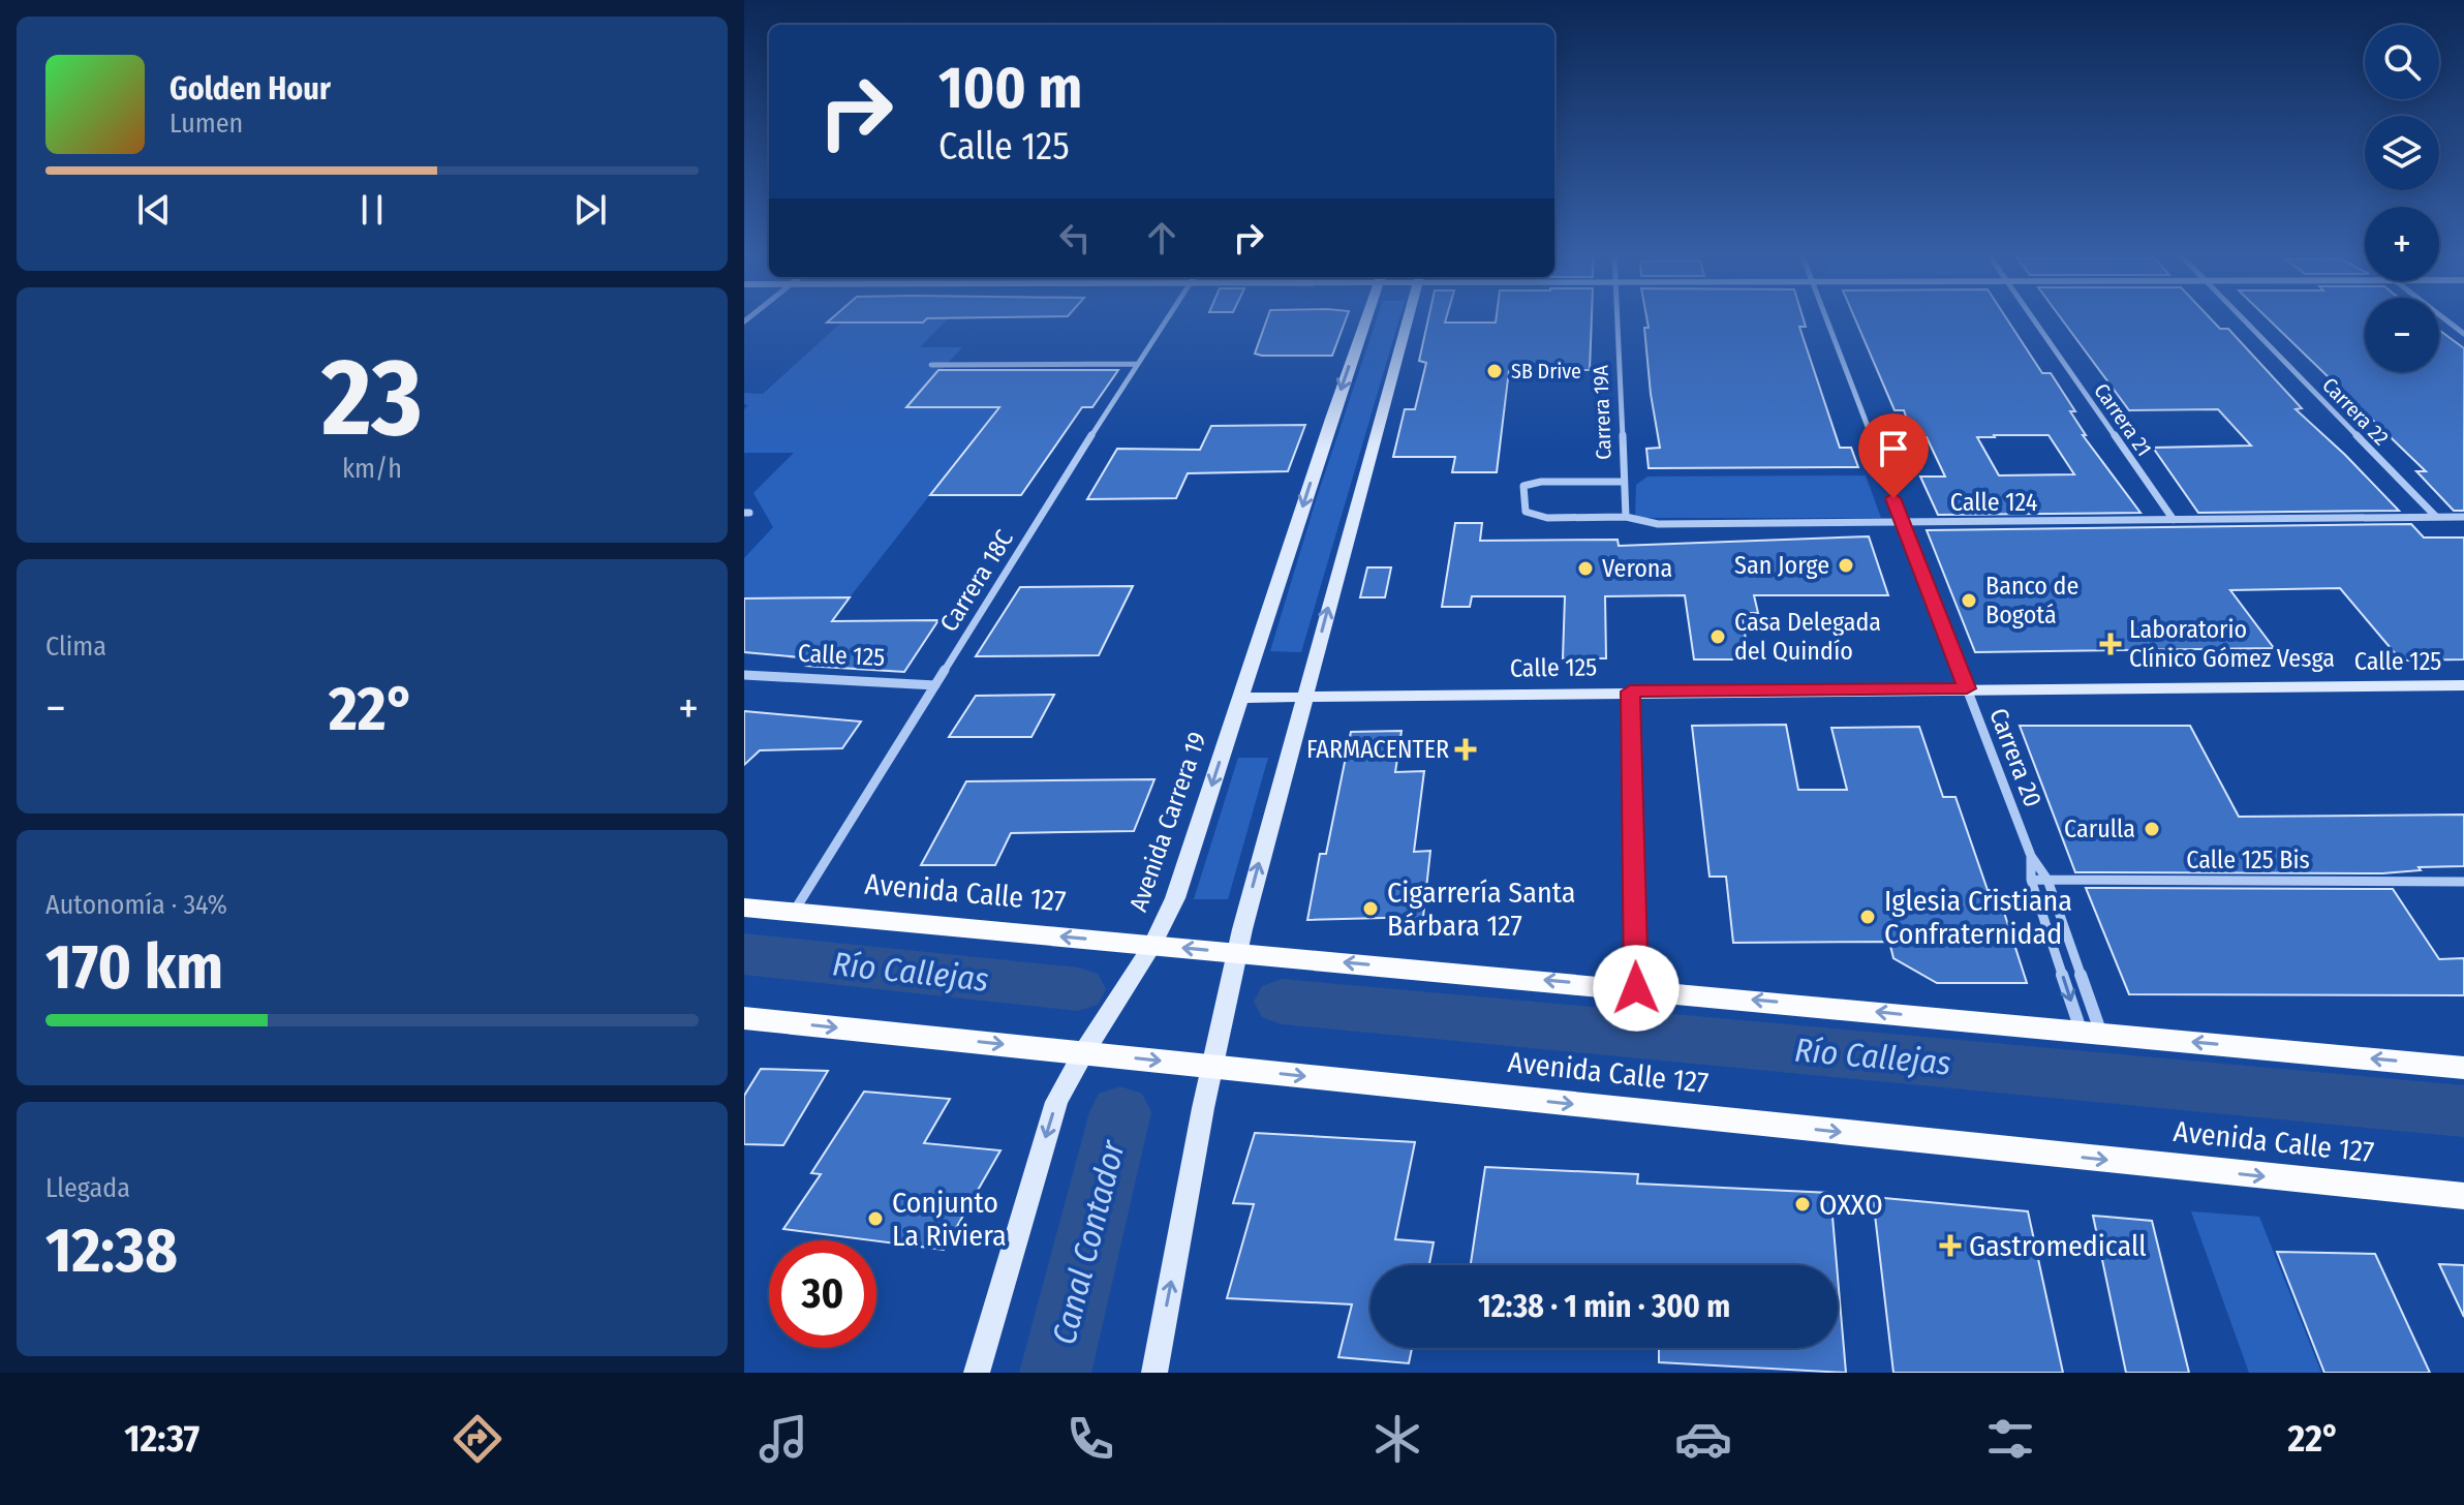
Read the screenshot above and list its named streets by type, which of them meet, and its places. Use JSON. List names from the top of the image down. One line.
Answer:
{"streets":{"main road":["Avenida Calle 127"],"street":["Carrera 22","Carrera 19A","Carrera 21","Calle 124","Carrera 18C","Calle 125","Carrera 20","Avenida Carrera 19","Calle 125 Bis"]},"crossings":[["Carrera 22","Calle 124"],["Carrera 19A","Calle 124"],["Carrera 21","Calle 124"],["Calle 124","Carrera 20"],["Carrera 18C","Calle 125"],["Carrera 18C","Avenida Calle 127"],["Calle 125","Carrera 20"],["Calle 125","Avenida Carrera 19"],["Carrera 20","Calle 125 Bis"],["Carrera 20","Avenida Calle 127"],["Avenida Carrera 19","Avenida Calle 127"]],"water":["Río Callejas","Canal Contador"],"places":{"other":["SB Drive","San Jorge","Verona","Banco de Bogotá","Casa Delegada del Quindío","Carulla","Cigarrería Santa Bárbara 127","Iglesia Cristiana Confraternidad","OXXO","Conjunto La Riviera"],"health":["Laboratorio Clínico Gómez Vesga","FARMACENTER","Gastromedicall"]},"page":{"map_buttons":["+","−"],"turn":["100 m","Calle 125"],"song":["Golden Hour","Lumen"],"tile":[["23","km/h"],"Clima",["Autonomía · 34%","170 km"],["Llegada","12:38"]],"heat":["−","22°","+"],"limit":"30","trip":"12:38 · 1 min · 300 m","tabs":["12:37","22°"]}}
